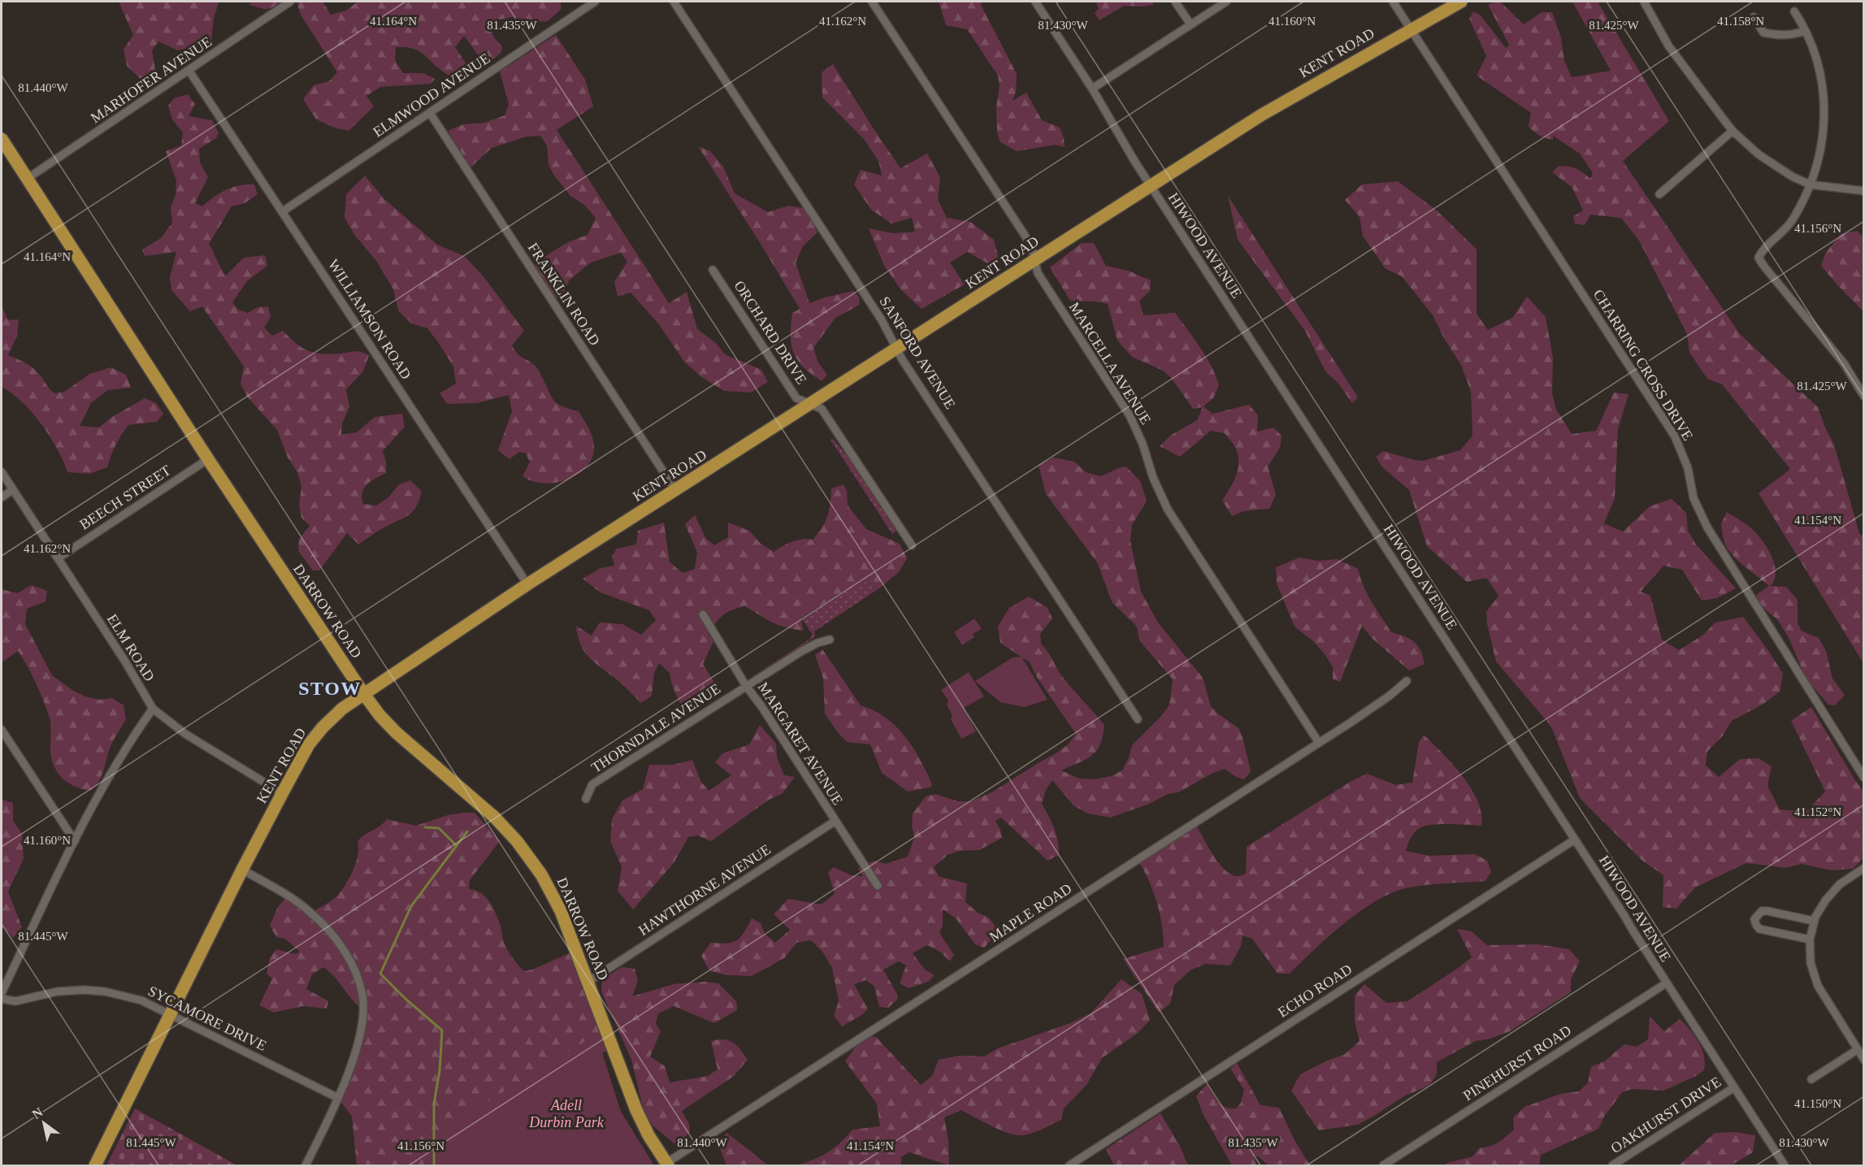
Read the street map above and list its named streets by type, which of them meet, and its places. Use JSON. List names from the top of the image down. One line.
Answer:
{"streets":{"main road":["KENT ROAD","DARROW ROAD"],"street":["MARHOFER AVENUE","ELMWOOD AVENUE","HIWOOD AVENUE","FRANKLIN ROAD","WILLIAMSON ROAD","ORCHARD DRIVE","SANFORD AVENUE","MARCELLA AVENUE","CHARRING CROSS DRIVE","BEECH STREET","ELM ROAD","THORNDALE AVENUE","MARGARET AVENUE","HAWTHORNE AVENUE","MAPLE ROAD","ECHO ROAD","SYCAMORE DRIVE","PINEHURST ROAD","OAKHURST DRIVE"]},"crossings":[["KENT ROAD","HIWOOD AVENUE"],["KENT ROAD","FRANKLIN ROAD"],["KENT ROAD","WILLIAMSON ROAD"],["KENT ROAD","ORCHARD DRIVE"],["KENT ROAD","SANFORD AVENUE"],["KENT ROAD","MARCELLA AVENUE"],["KENT ROAD","CHARRING CROSS DRIVE"],["KENT ROAD","DARROW ROAD"],["KENT ROAD","ELM ROAD"],["KENT ROAD","SYCAMORE DRIVE"],["MARHOFER AVENUE","WILLIAMSON ROAD"],["MARHOFER AVENUE","DARROW ROAD"],["ELMWOOD AVENUE","FRANKLIN ROAD"],["ELMWOOD AVENUE","WILLIAMSON ROAD"],["HIWOOD AVENUE","ECHO ROAD"],["HIWOOD AVENUE","PINEHURST ROAD"],["HIWOOD AVENUE","OAKHURST DRIVE"],["MARCELLA AVENUE","MAPLE ROAD"],["BEECH STREET","DARROW ROAD"],["BEECH STREET","ELM ROAD"],["DARROW ROAD","HAWTHORNE AVENUE"],["DARROW ROAD","MAPLE ROAD"],["THORNDALE AVENUE","MARGARET AVENUE"],["MARGARET AVENUE","HAWTHORNE AVENUE"]],"districts":["STOW"],"parks":["Adell Durbin Park"],"north":"top left","coordinates":["41.164°N","41.162°N","41.160°N","41.158°N","81.435°W","81.430°W","81.425°W","81.440°W","41.156°N","41.154°N","41.152°N","81.445°W","41.150°N"]}
